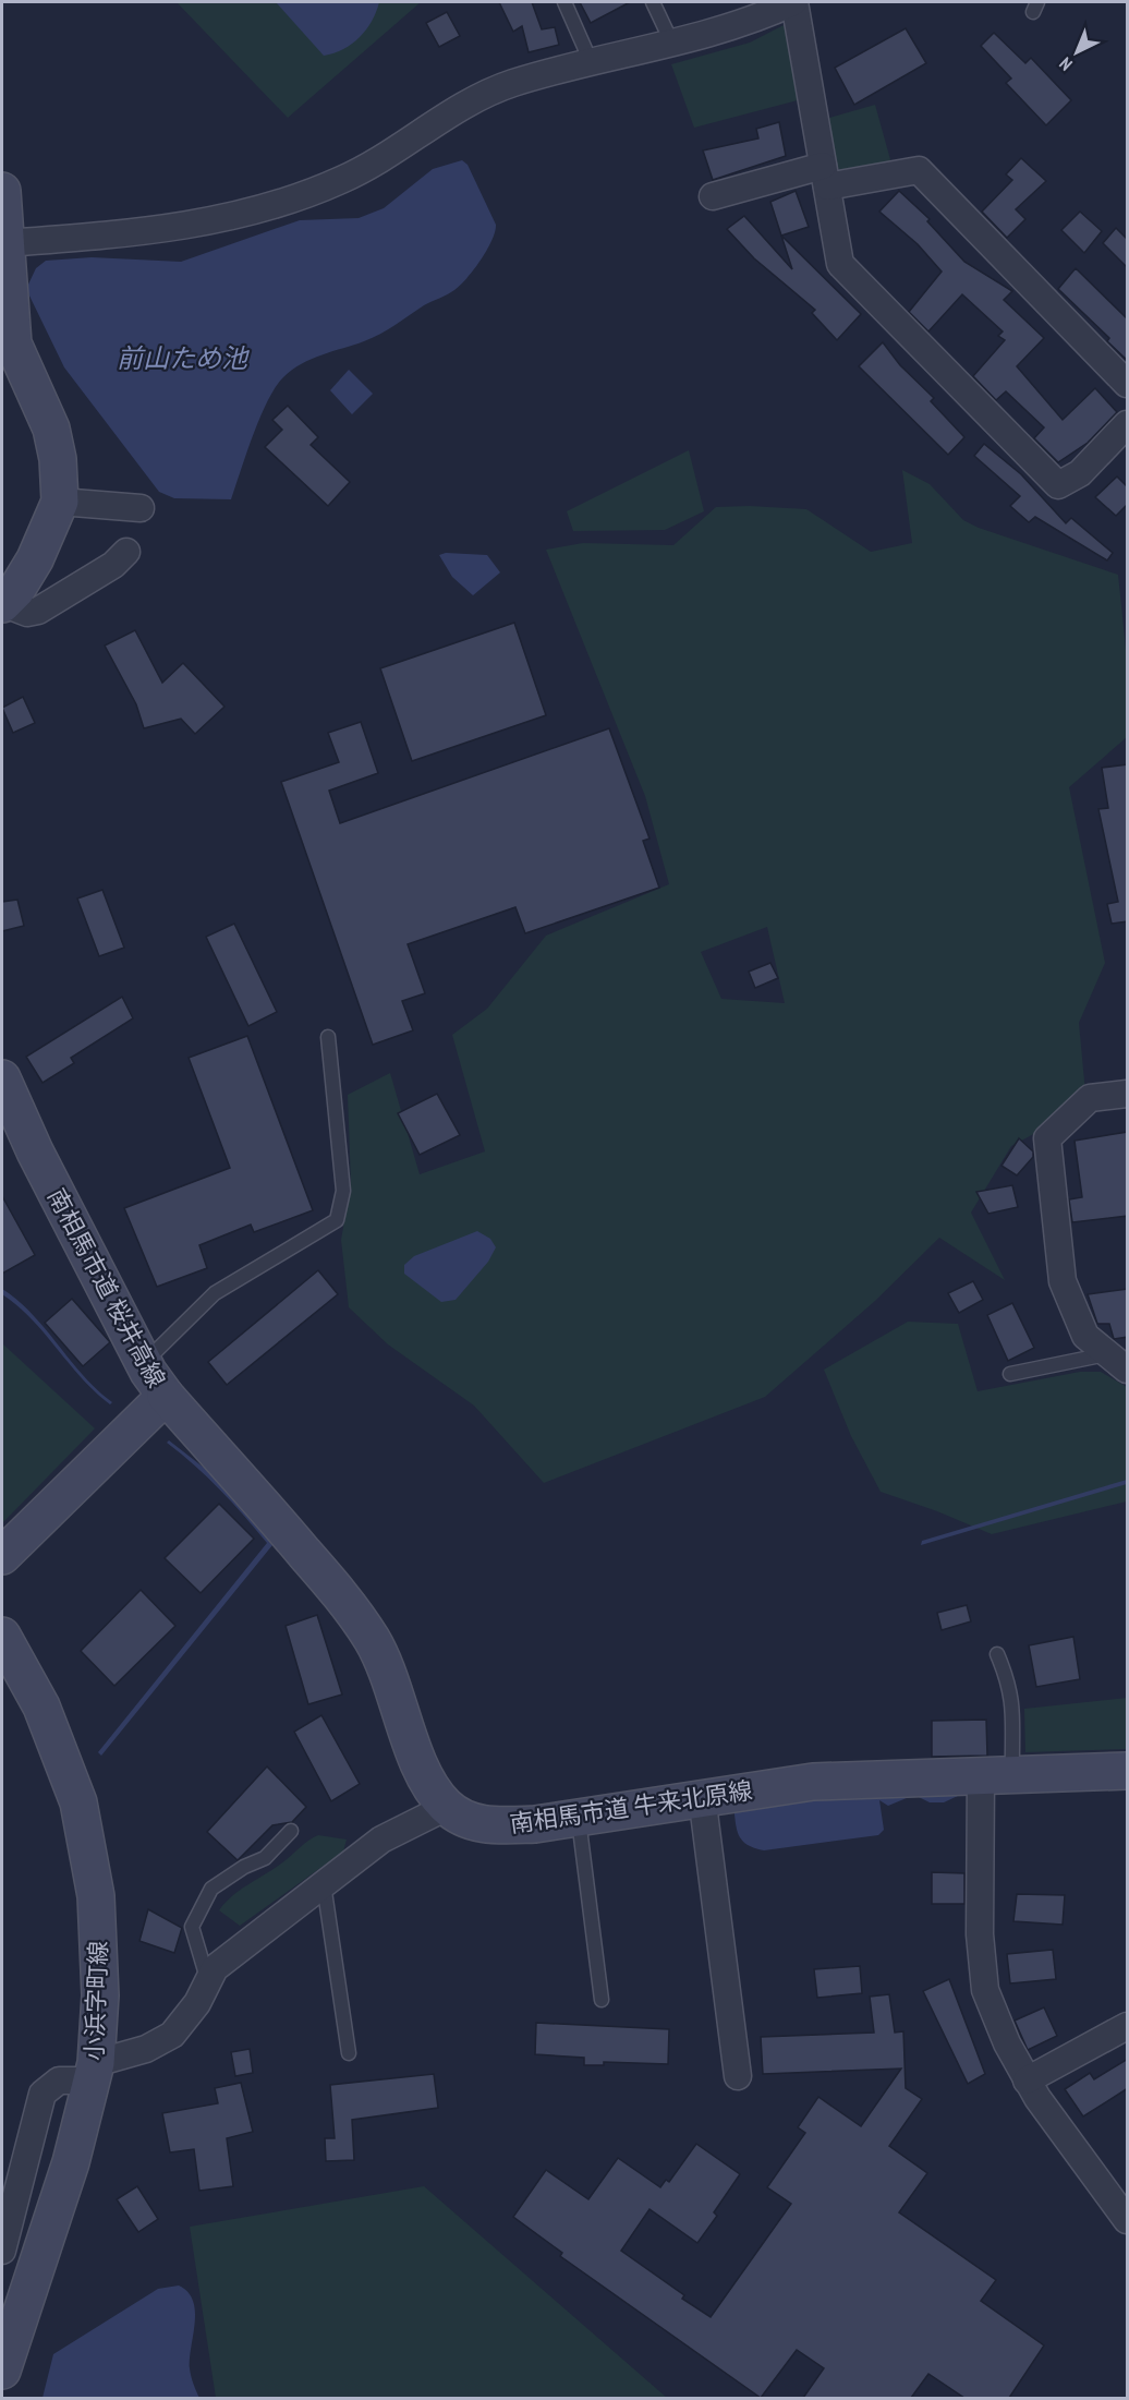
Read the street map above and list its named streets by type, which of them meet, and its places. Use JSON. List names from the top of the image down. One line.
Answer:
{"streets":{"street":["南相馬市道 桜井高線","南相馬市道 牛来北原線","小浜字町線"]},"crossings":[["南相馬市道 桜井高線","南相馬市道 牛来北原線"]],"water":["前山ため池"],"north":"bottom left"}
